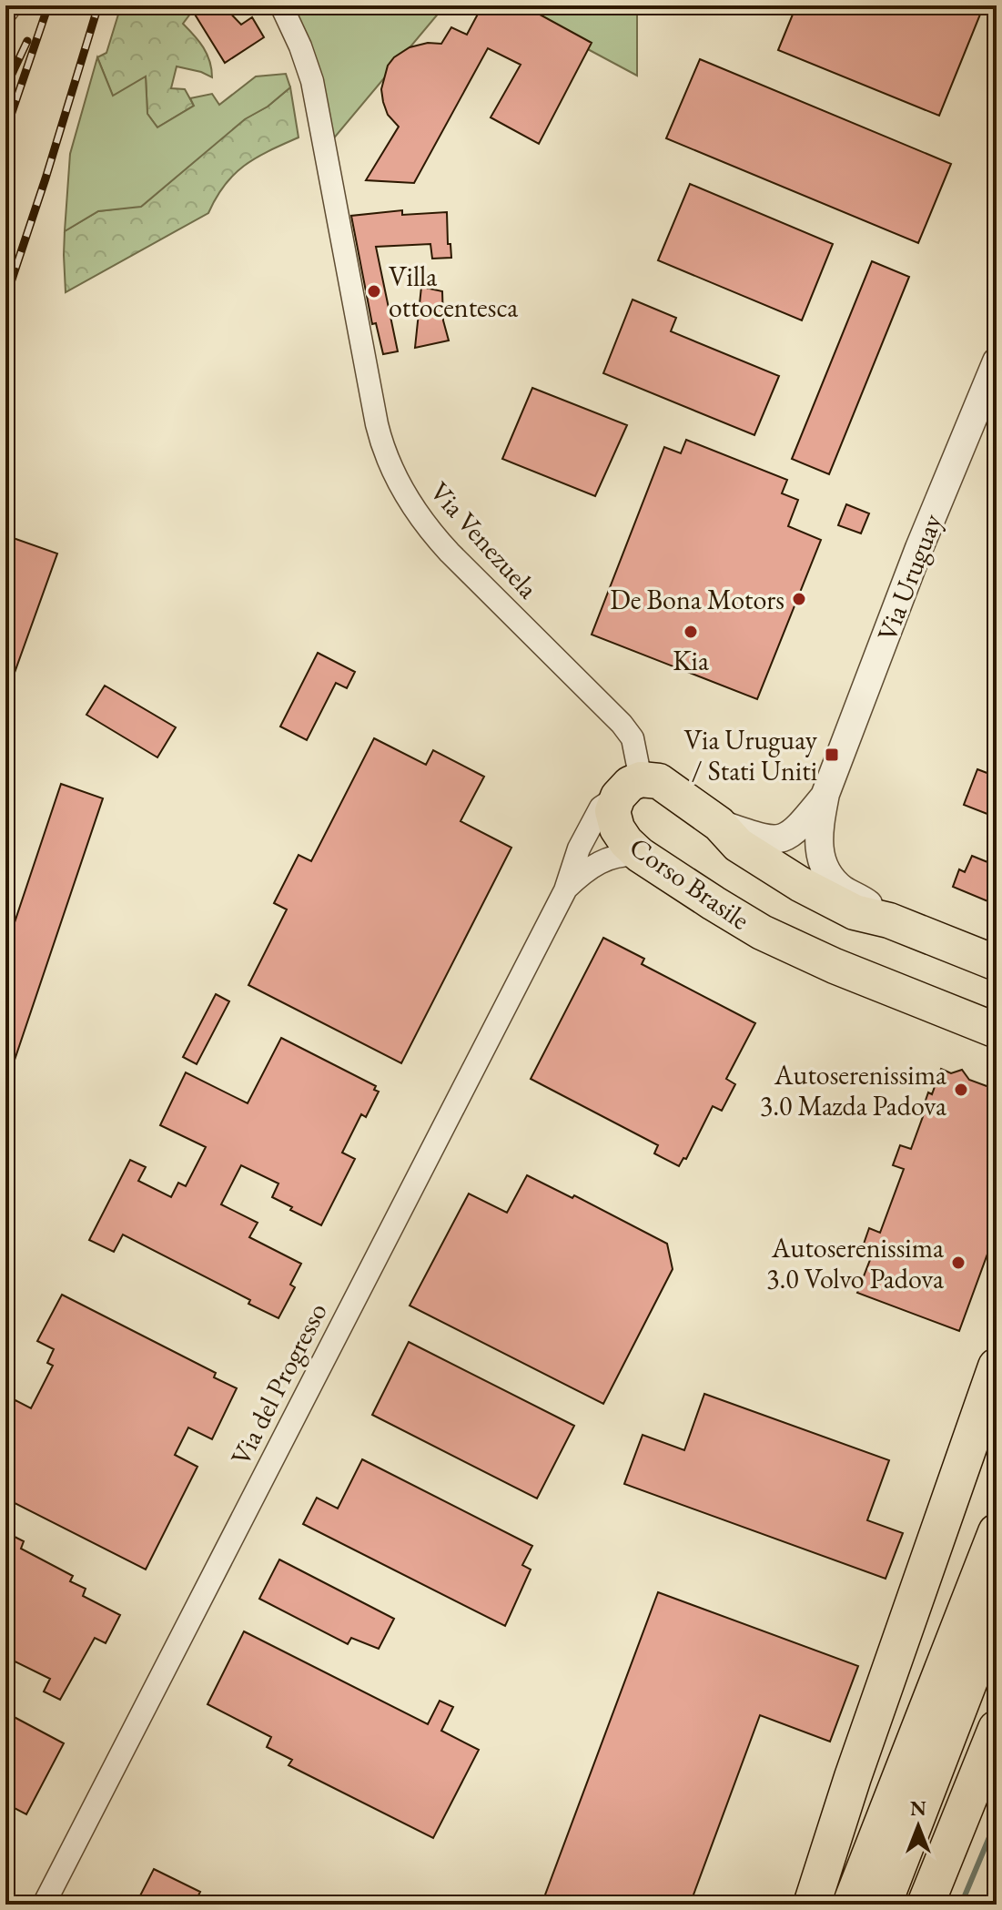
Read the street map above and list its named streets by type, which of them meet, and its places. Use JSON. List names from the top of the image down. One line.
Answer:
{"streets":{"main road":["Corso Brasile"],"street":["Via Venezuela","Via Uruguay","Via del Progresso"]},"crossings":[["Via Venezuela","Corso Brasile"],["Via Venezuela","Via del Progresso"],["Corso Brasile","Via del Progresso"]],"places":{"other":["Villa ottocentesca","De Bona Motors","Kia","Autoserenissima 3.0 Mazda Padova","Autoserenissima 3.0 Volvo Padova"],"transit":["Via Uruguay / Stati Uniti"]},"north":"top"}
